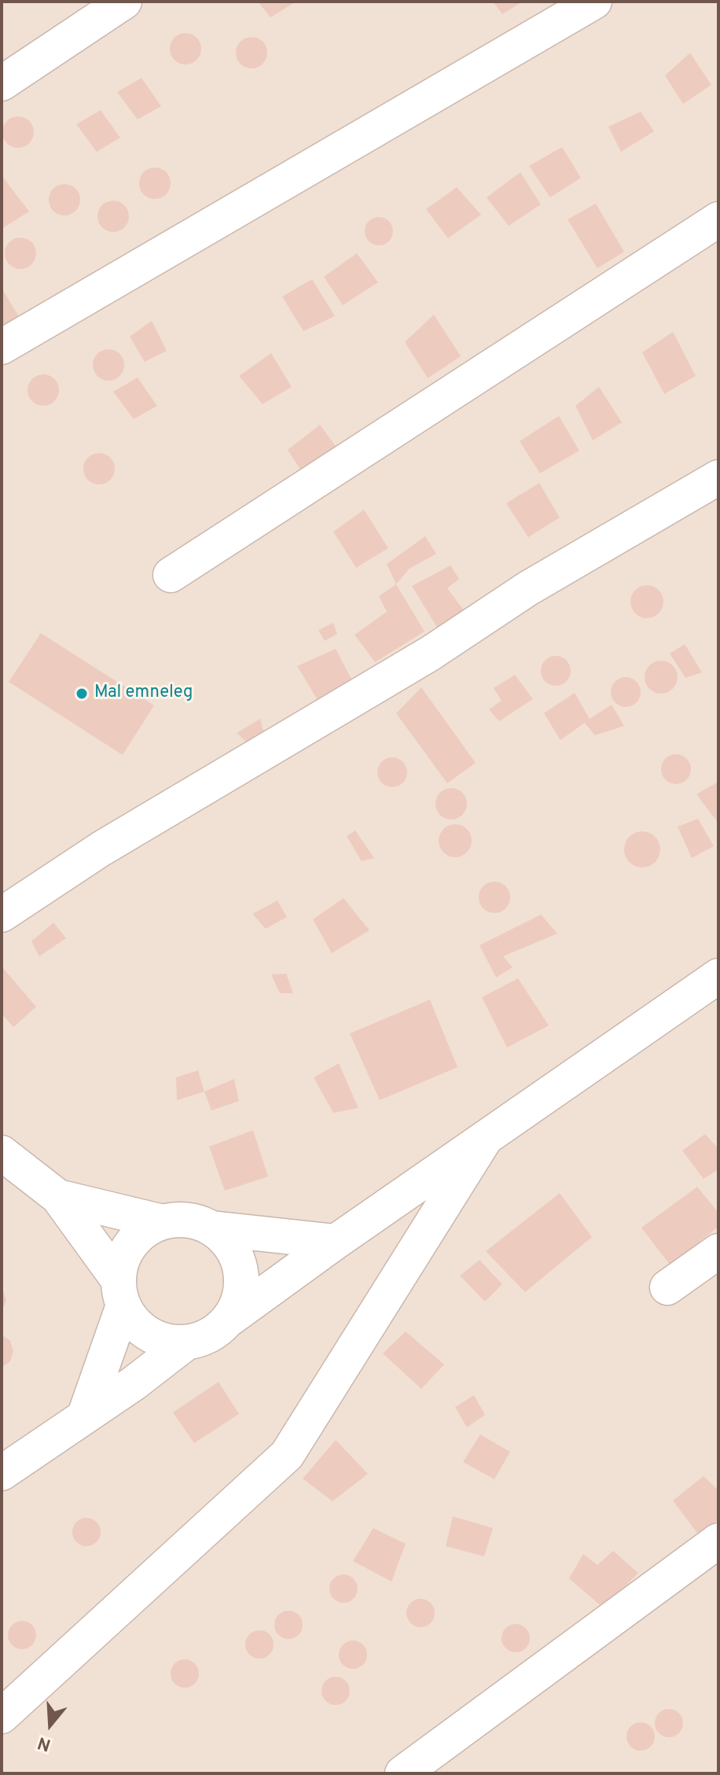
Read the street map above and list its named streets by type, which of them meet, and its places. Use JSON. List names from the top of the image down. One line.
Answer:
{"places":["Mal emneleg"],"north":"bottom"}
